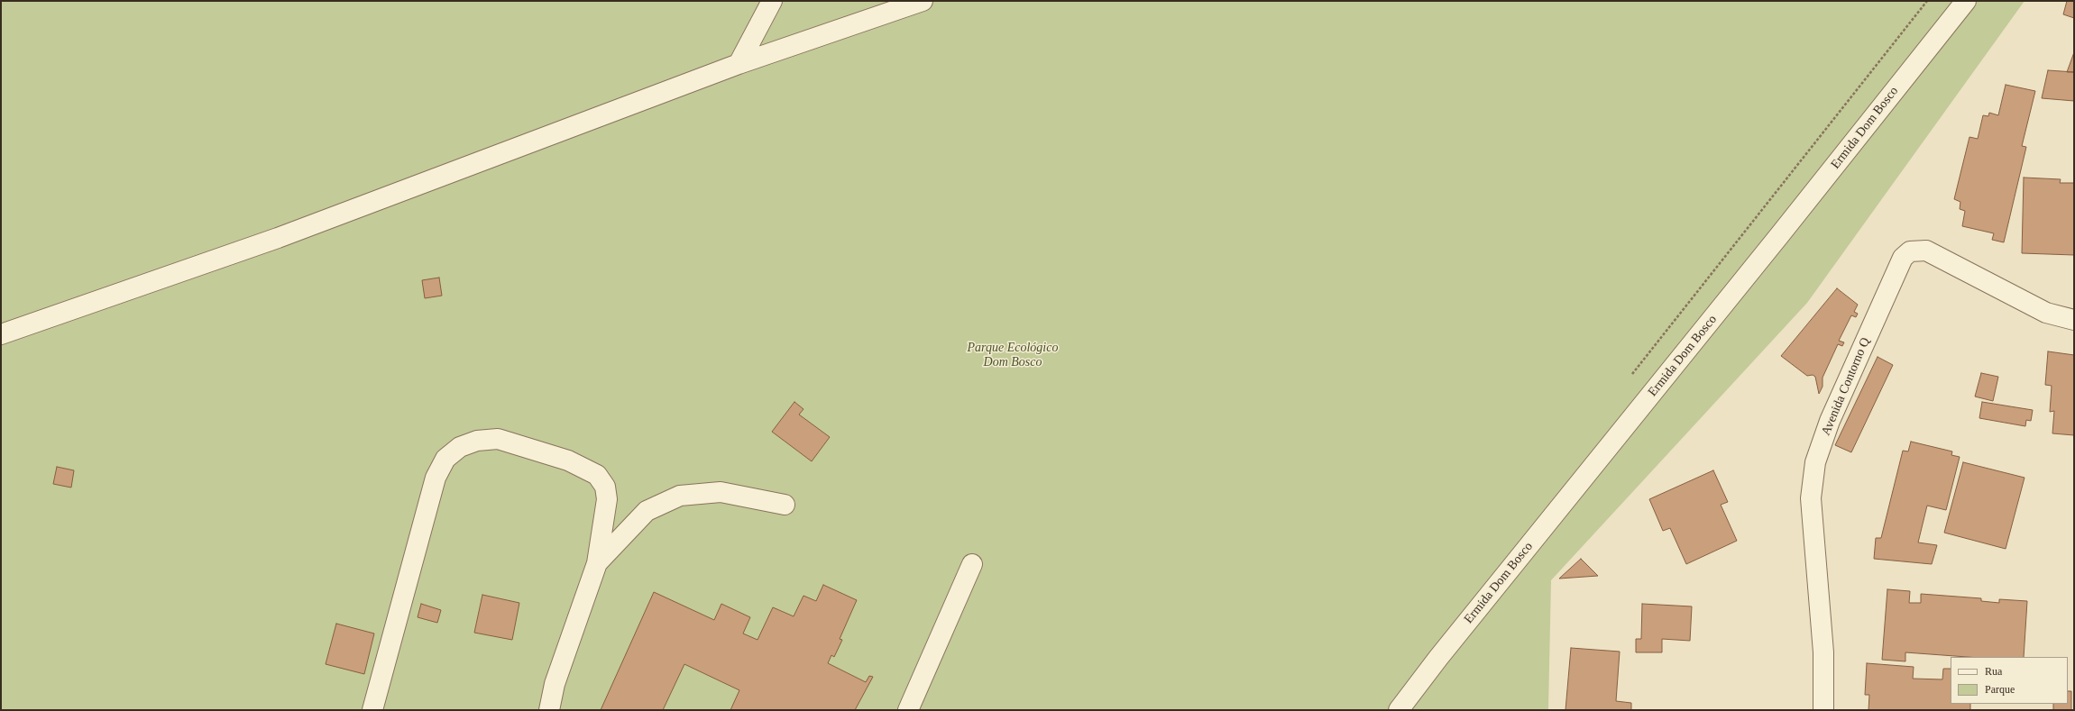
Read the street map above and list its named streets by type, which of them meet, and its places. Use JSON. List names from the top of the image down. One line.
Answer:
{"streets":{"street":["Ermida Dom Bosco","Avenida Contorno Q"]},"parks":["Parque Ecológico Dom Bosco"],"legend":["Rua","Parque"]}
